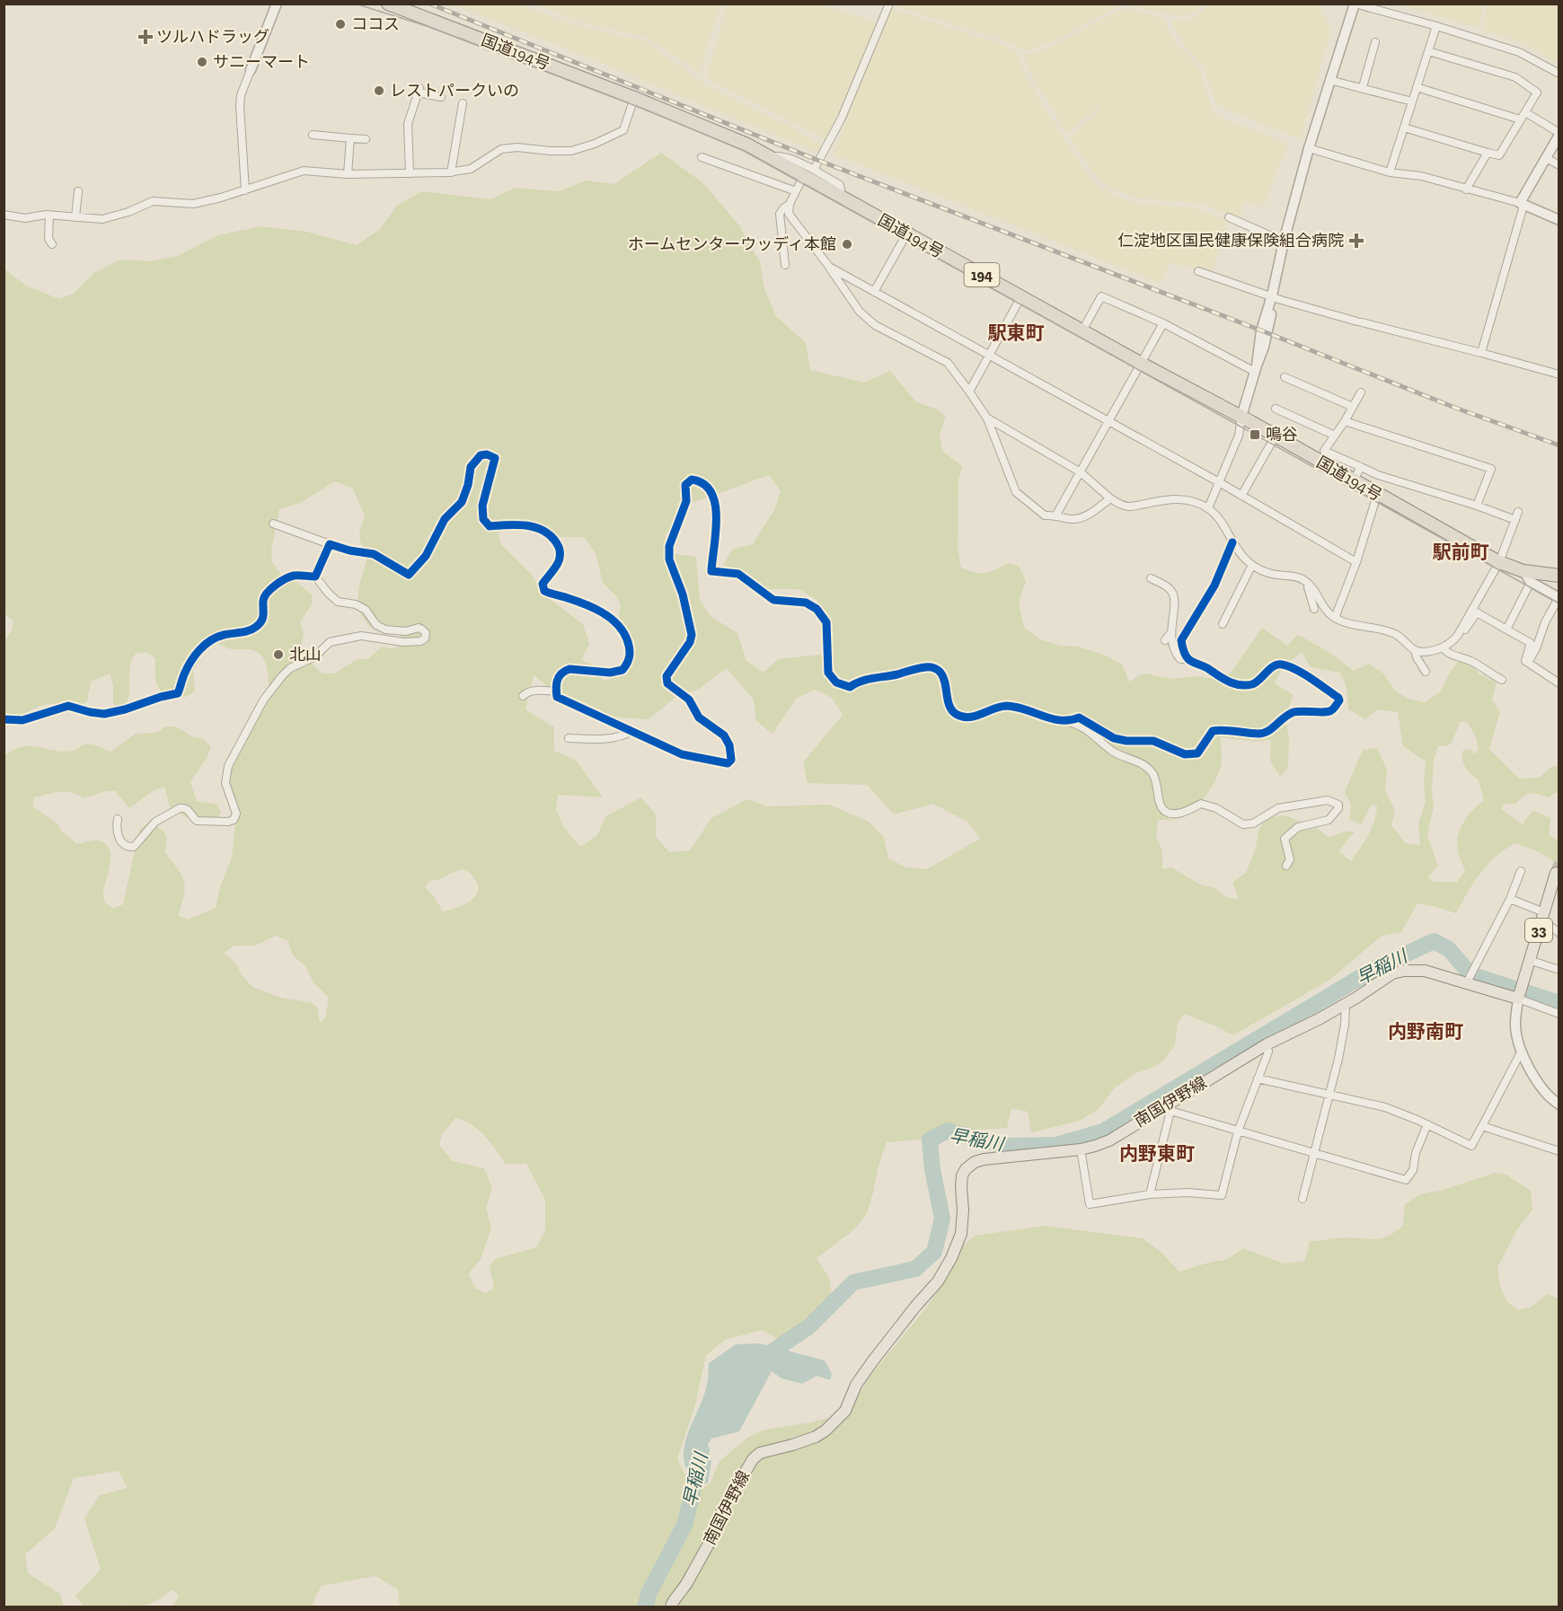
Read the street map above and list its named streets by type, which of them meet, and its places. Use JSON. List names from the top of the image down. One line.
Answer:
{"streets":{"highway":["国道194号","194"],"main road":["33","南国伊野線"]},"crossings":[["33","南国伊野線"]],"districts":["駅東町","駅前町","内野南町","内野東町"],"water":["早稲川"],"places":{"other":["ココス","サニーマート","レストパークいの","ホームセンターウッディ本館","北山"],"health":["ツルハドラッグ","仁淀地区国民健康保険組合病院"],"transit":["鳴谷"]}}
